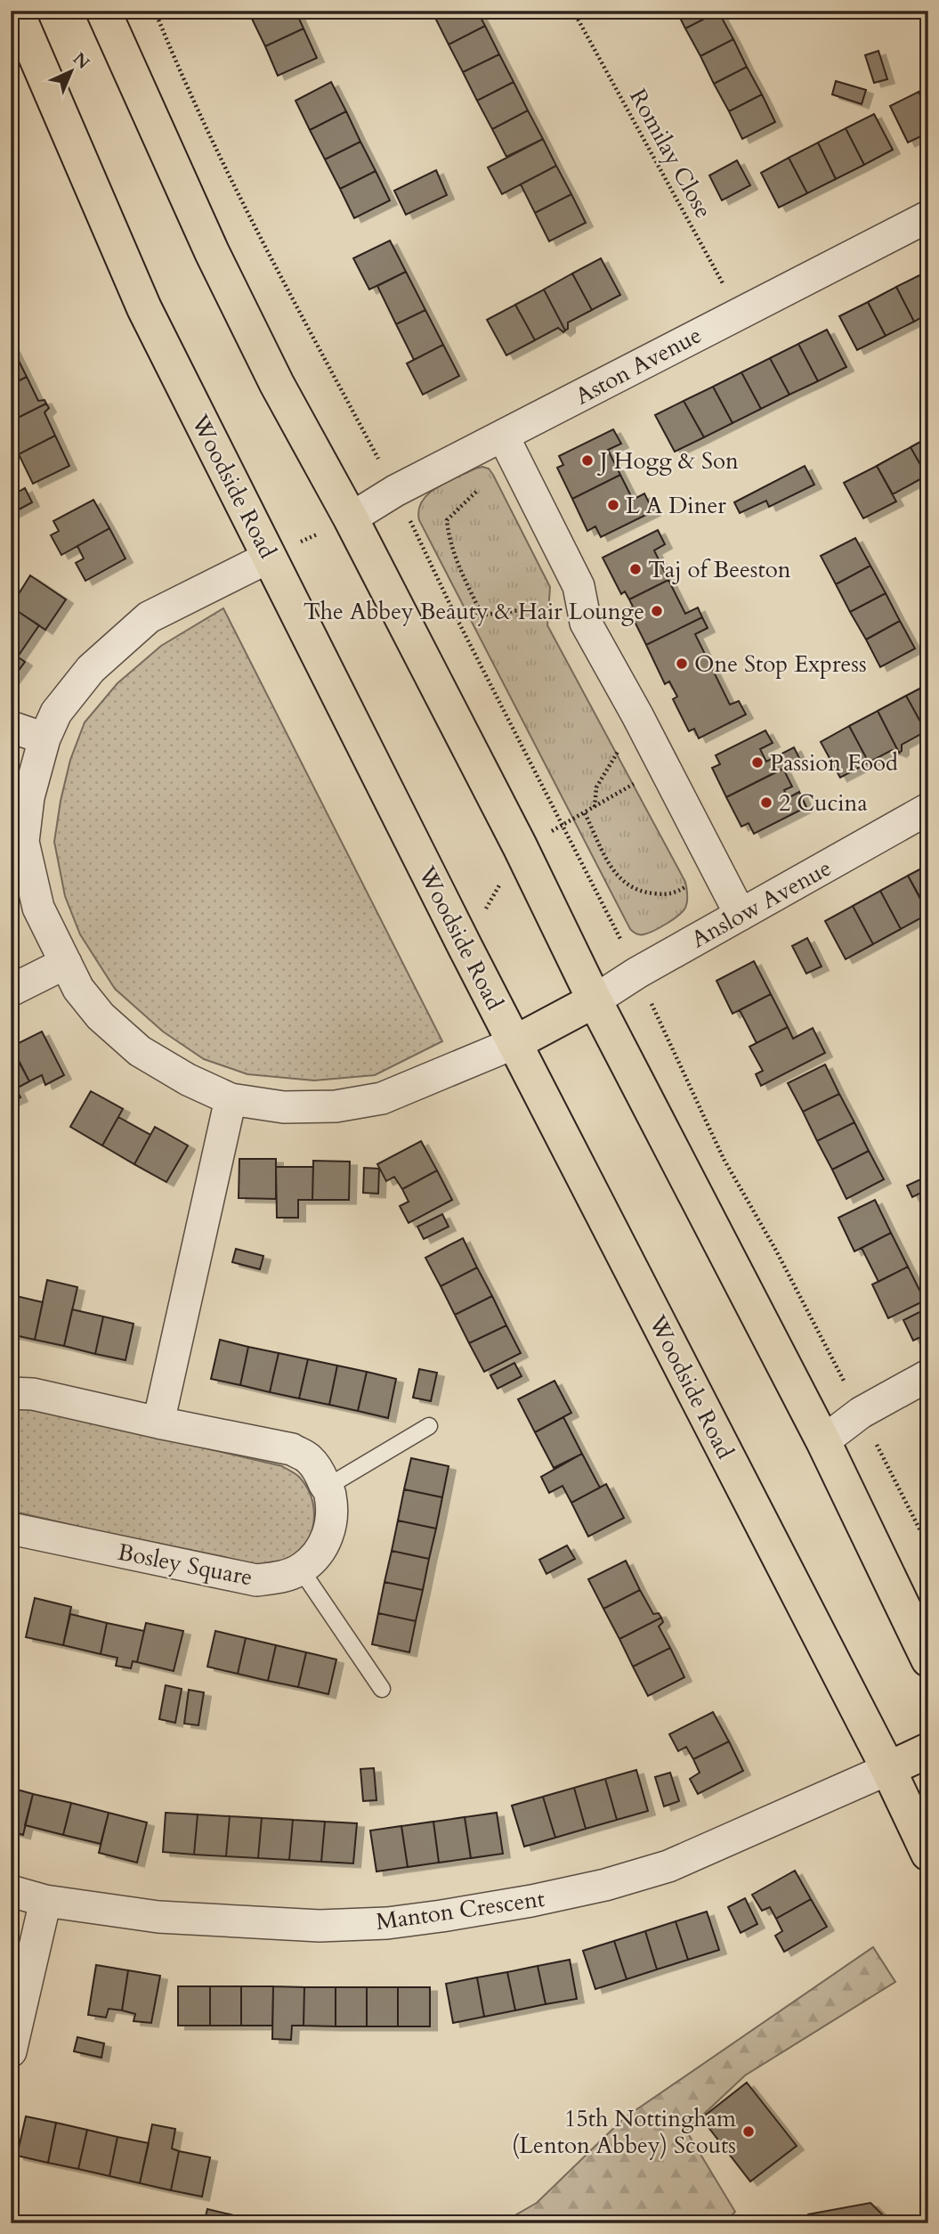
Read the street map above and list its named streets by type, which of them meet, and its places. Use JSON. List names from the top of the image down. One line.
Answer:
{"streets":{"main road":["Woodside Road"],"street":["Aston Avenue","Anslow Avenue","Bosley Square","Manton Crescent"],"path":["Romilay Close"]},"crossings":[["Romilay Close","Aston Avenue"],["Woodside Road","Manton Crescent"]],"places":["J Hogg & Son","L A Diner","Taj of Beeston","The Abbey Beauty & Hair Lounge","One Stop Express","Passion Food","2 Cucina","15th Nottingham (Lenton Abbey) Scouts"],"north":"top right"}
